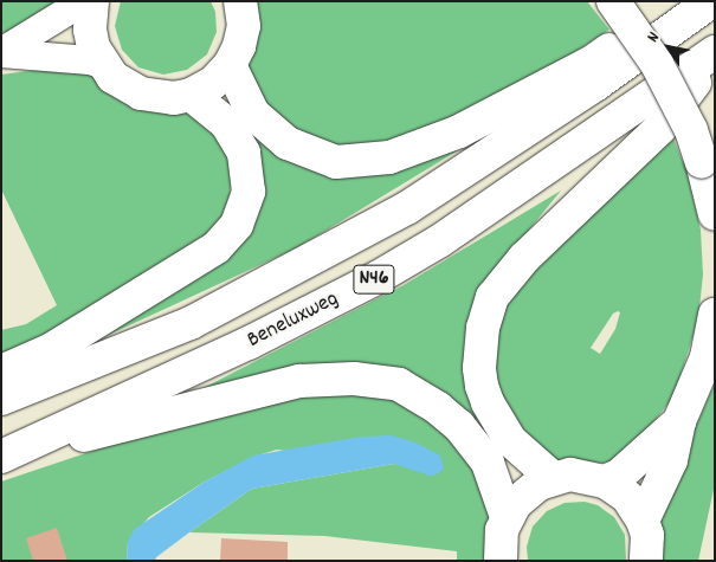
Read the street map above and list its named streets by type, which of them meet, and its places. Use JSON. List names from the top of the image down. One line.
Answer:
{"streets":{"main road":["N46","Beneluxweg"]},"crossings":[["N46","Beneluxweg"]],"north":"top left"}
